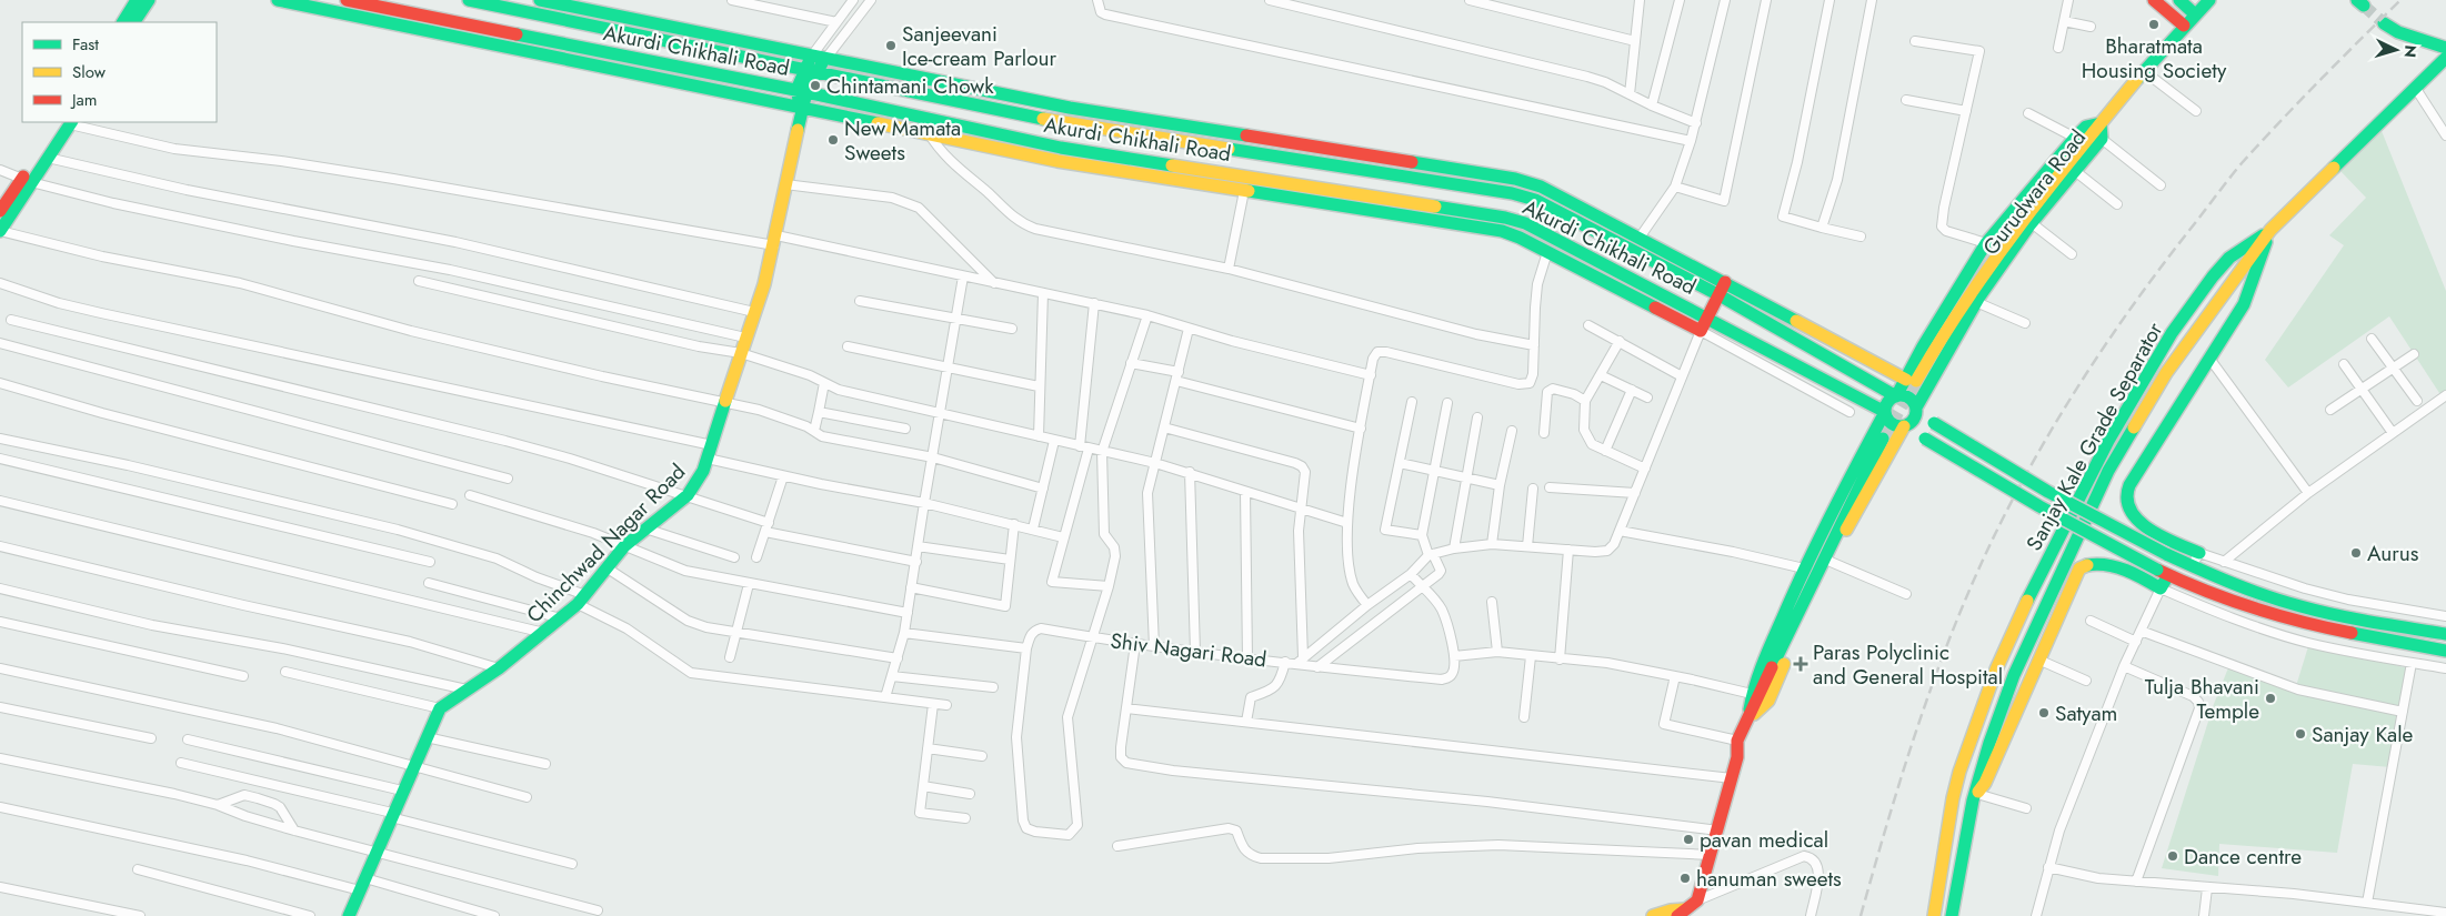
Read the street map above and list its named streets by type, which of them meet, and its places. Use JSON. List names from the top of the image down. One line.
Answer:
{"streets":{"main road":["Akurdi Chikhali Road","Gurudwara Road","Sanjay Kale Grade Separator","Chinchwad Nagar Road"],"street":["Shiv Nagari Road"]},"crossings":[["Akurdi Chikhali Road","Gurudwara Road"],["Akurdi Chikhali Road","Chinchwad Nagar Road"]],"places":{"other":["Bharatmata Housing Society","Sanjeevani Ice-cream Parlour","Chintamani Chowk","New Mamata Sweets","Aurus","Tulja Bhavani Temple","Satyam","Sanjay Kale","pavan medical","Dance centre","hanuman sweets"],"health":["Paras Polyclinic and General Hospital"]},"legend":["Fast","Slow","Jam"],"north":"right"}
